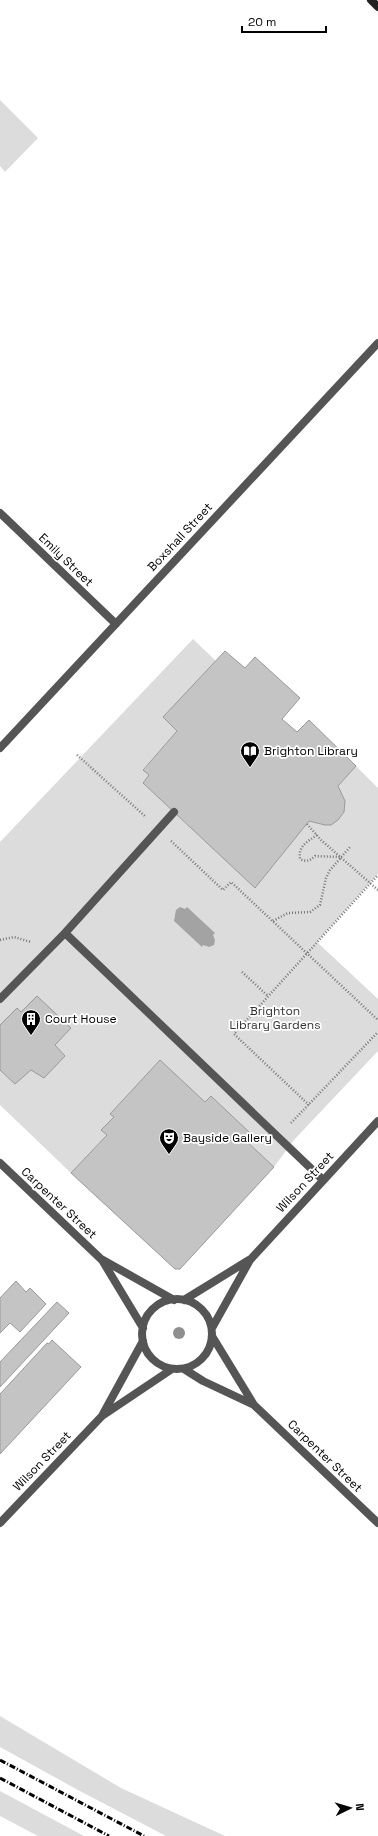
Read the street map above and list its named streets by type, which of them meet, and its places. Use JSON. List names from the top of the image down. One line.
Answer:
{"streets":{"street":["Boxshall Street","Emily Street","Wilson Street","Carpenter Street"]},"crossings":[["Boxshall Street","Emily Street"],["Wilson Street","Carpenter Street"]],"parks":["Brighton Library Gardens"],"places":{"library":["Brighton Library"],"building":["Court House"],"theatre":["Bayside Gallery"]},"scale_bar":"20 m","north":"right"}
